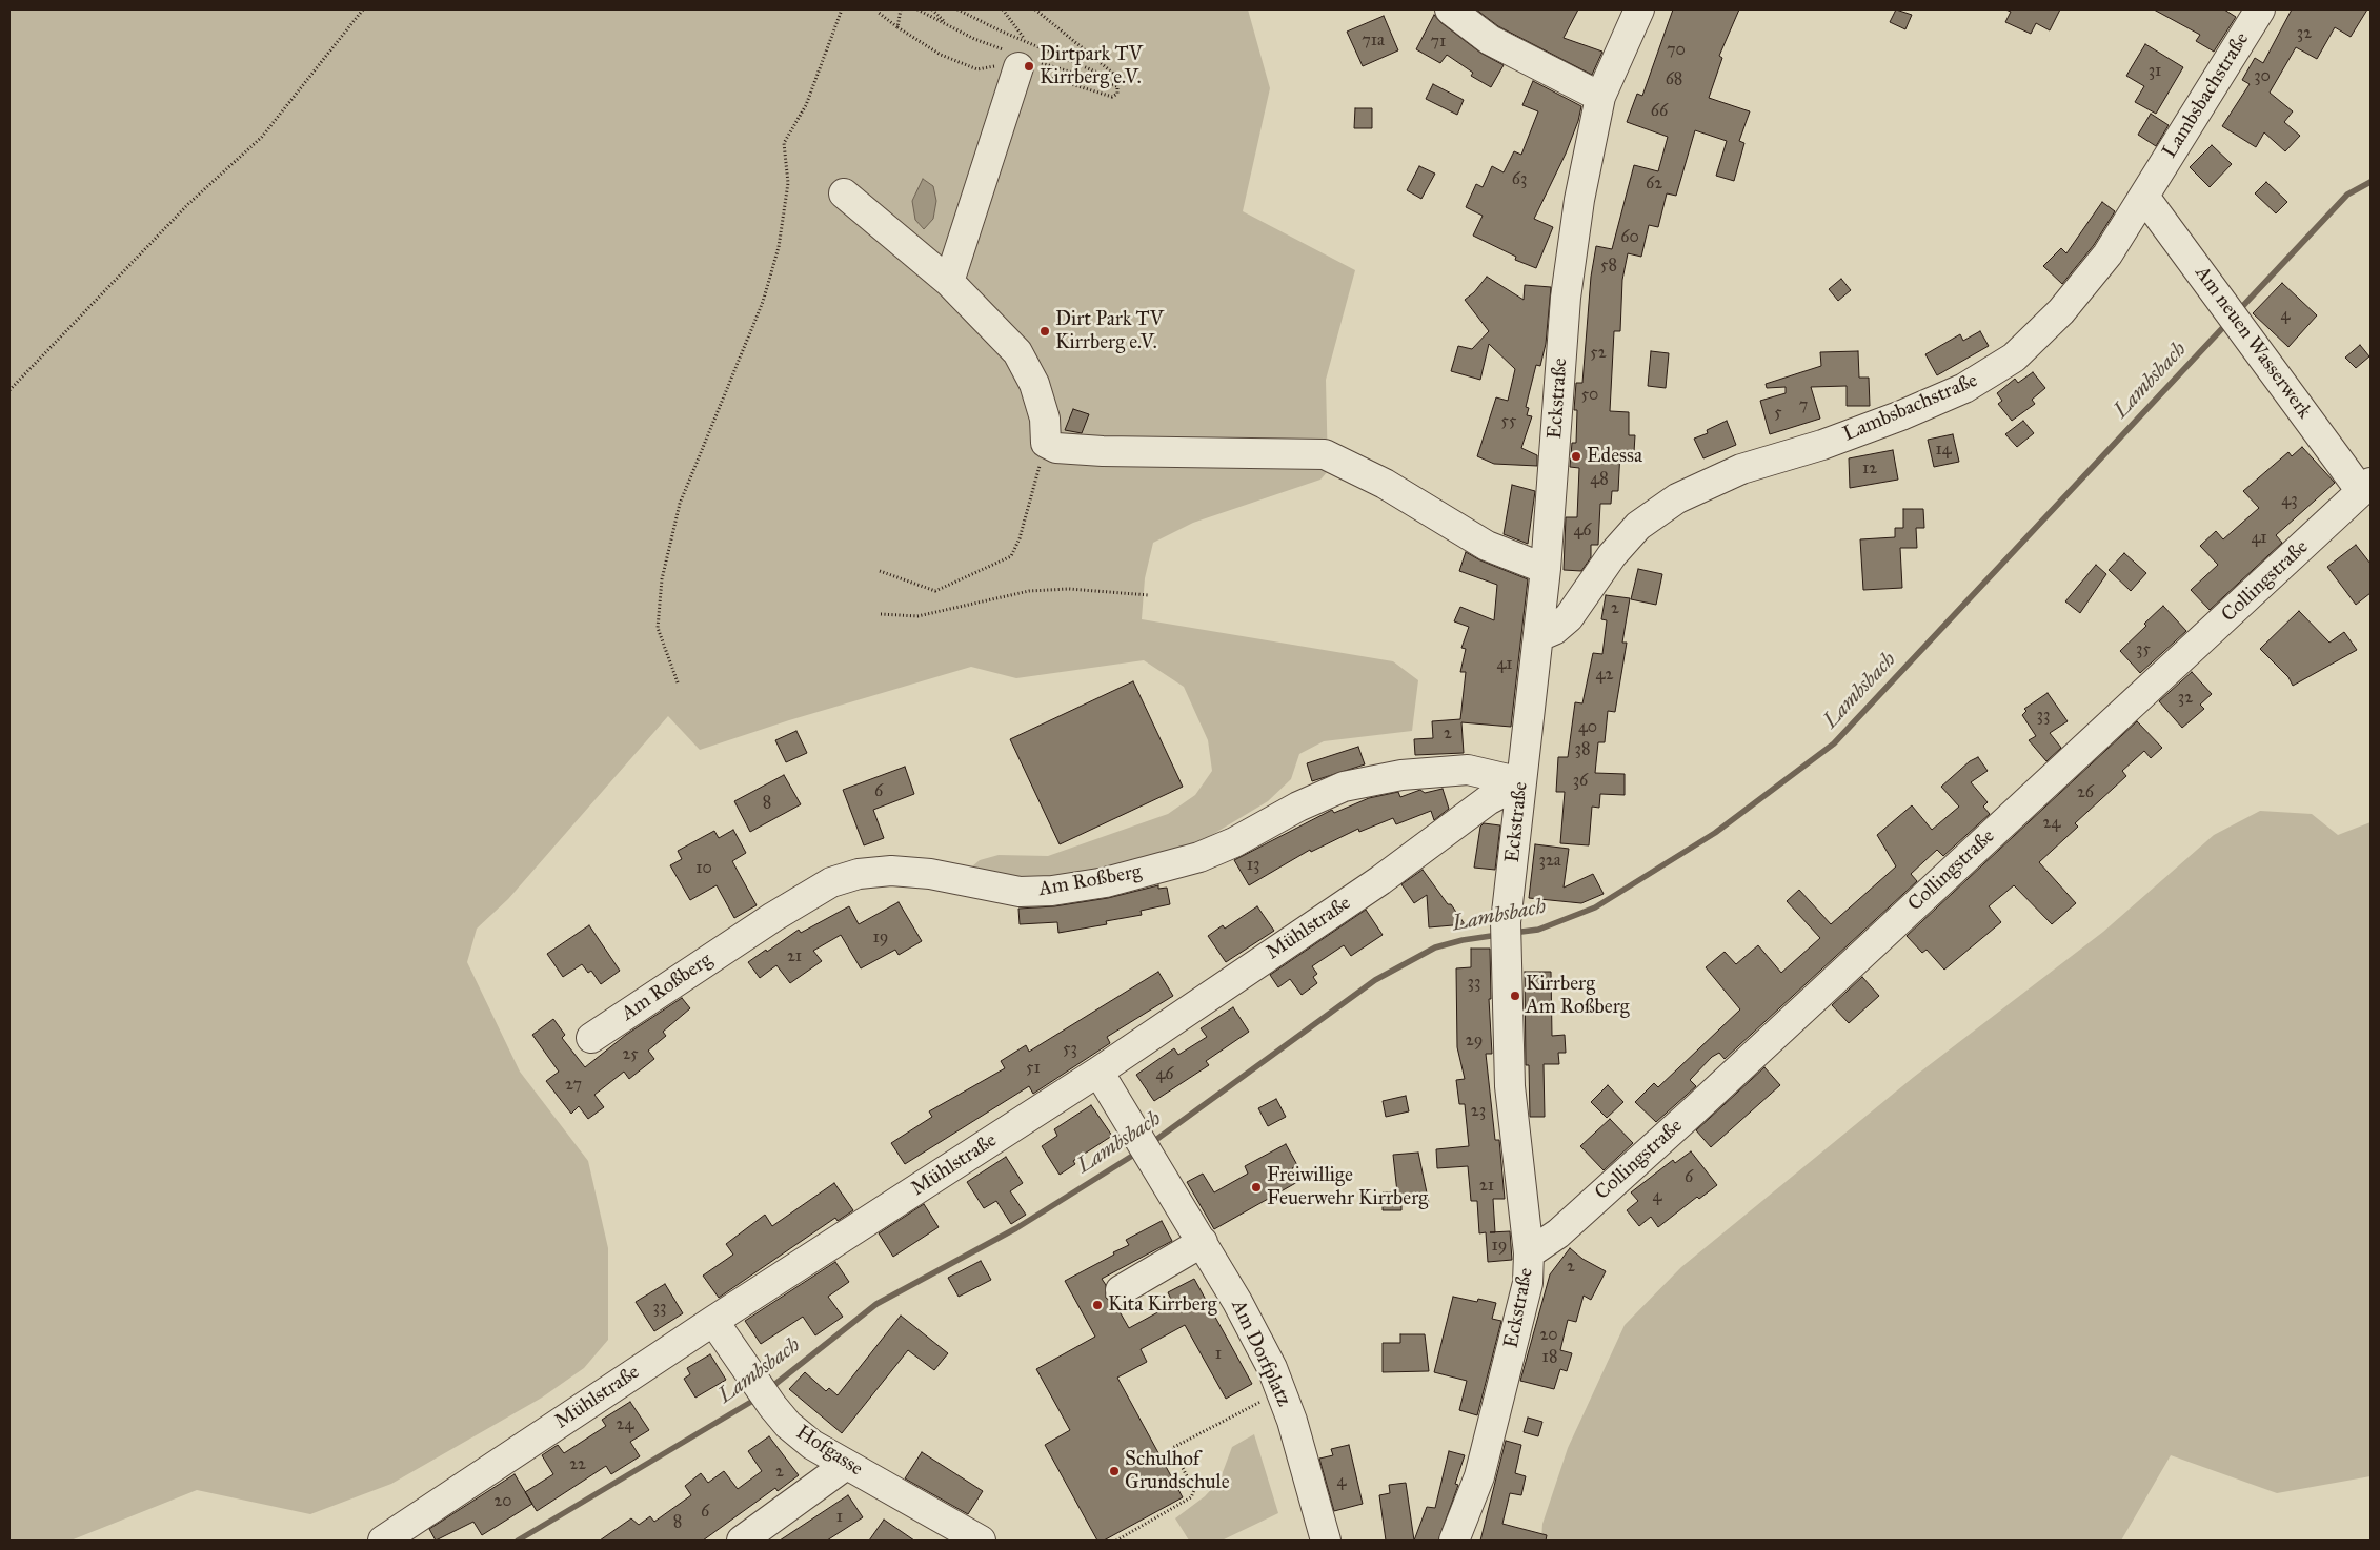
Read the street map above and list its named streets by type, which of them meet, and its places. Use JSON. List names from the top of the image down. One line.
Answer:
{"streets":{"street":["Lambsbachstraße","Am neuen Wasserwerk","Eckstraße","Collingstraße","Am Roßberg","Mühlstraße","Am Dorfplatz","Hofgasse"]},"crossings":[["Lambsbachstraße","Am neuen Wasserwerk"],["Lambsbachstraße","Eckstraße"],["Am neuen Wasserwerk","Collingstraße"],["Eckstraße","Collingstraße"],["Eckstraße","Am Roßberg"],["Eckstraße","Mühlstraße"],["Am Roßberg","Mühlstraße"],["Mühlstraße","Am Dorfplatz"],["Mühlstraße","Hofgasse"]],"water":["Lambsbach"],"places":["Dirtpark TV Kirrberg e.V.","Dirt Park TV Kirrberg e.V.","Edessa","Kirrberg Am Roßberg","Freiwillige Feuerwehr Kirrberg","Kita Kirrberg","Schulhof Grundschule"],"house_numbers":["32","71a","71","70","31","30","68","66","63","62","60","58","4","52","50","7","5","55","14","12","48","43","46","41","2","35","41","42","32","33","40","2","38","36","6","26","8","24","32a","13","10","19","21","33","29","53","25","51","46","27","23","6","21","4","19","2","33","20","1","18","24","22","2","4","20","6","1","8"]}
